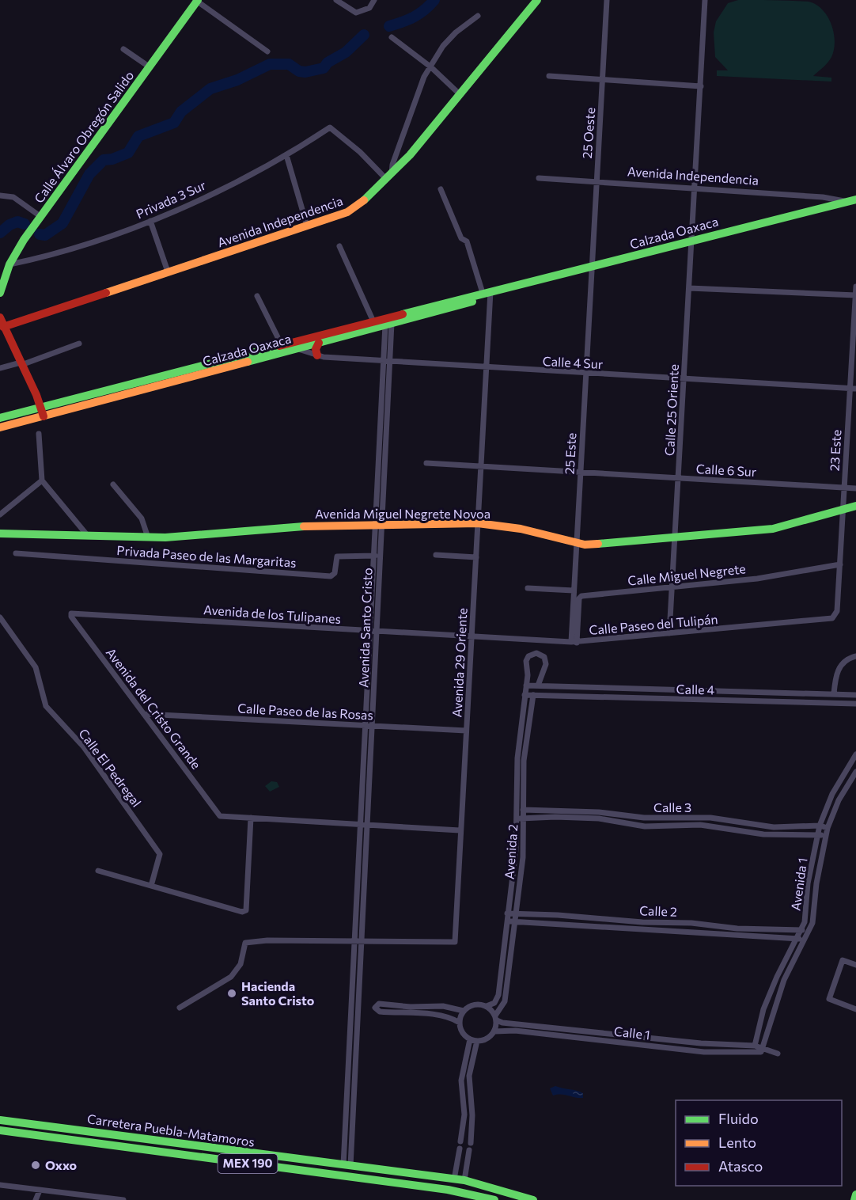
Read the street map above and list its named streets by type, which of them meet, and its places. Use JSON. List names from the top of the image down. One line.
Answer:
{"streets":{"main road":["Calle Álvaro Obregón Salido","Avenida Independencia","Calzada Oaxaca","Avenida Miguel Negrete Novoa","Carretera Puebla-Matamoros","MEX 190"],"street":["25 Oeste","Privada 3 Sur","Calle 4 Sur","Calle 25 Oriente","23 Este","25 Este","Calle 6 Sur","Privada Paseo de las Margaritas","Calle Miguel Negrete","Avenida de los Tulipanes","Calle Paseo del Tulipán","Avenida Santo Cristo","Avenida 29 Oriente","Calle 4","Avenida del Cristo Grande","Calle Paseo de las Rosas","Calle El Pedregal","Calle 3","Avenida 2","Avenida 1","Calle 2","Calle 1"]},"crossings":[["25 Oeste","Avenida Independencia"],["25 Oeste","Calzada Oaxaca"],["25 Oeste","25 Este"],["Calle Álvaro Obregón Salido","Privada 3 Sur"],["Avenida Independencia","Privada 3 Sur"],["Avenida Independencia","Calzada Oaxaca"],["Avenida Independencia","Calle 25 Oriente"],["Calzada Oaxaca","Calle 4 Sur"],["Calzada Oaxaca","Calle 25 Oriente"],["Calzada Oaxaca","25 Este"],["Calzada Oaxaca","Avenida Santo Cristo"],["Calzada Oaxaca","Avenida 29 Oriente"],["Calle 4 Sur","Calle 25 Oriente"],["Calle 4 Sur","23 Este"],["Calle 4 Sur","25 Este"],["Calle 4 Sur","Avenida Santo Cristo"],["Calle 4 Sur","Avenida 29 Oriente"],["Calle 25 Oriente","Calle 6 Sur"],["Calle 25 Oriente","Avenida Miguel Negrete Novoa"],["Calle 25 Oriente","Calle Miguel Negrete"],["Calle 25 Oriente","Calle Paseo del Tulipán"],["23 Este","Calle 6 Sur"],["23 Este","Avenida Miguel Negrete Novoa"],["23 Este","Calle Miguel Negrete"],["23 Este","Calle Paseo del Tulipán"],["25 Este","Calle 6 Sur"],["25 Este","Avenida Miguel Negrete Novoa"],["25 Este","Calle Miguel Negrete"],["25 Este","Calle Paseo del Tulipán"],["Calle 6 Sur","Avenida 29 Oriente"],["Avenida Miguel Negrete Novoa","Avenida Santo Cristo"],["Avenida Miguel Negrete Novoa","Avenida 29 Oriente"],["Privada Paseo de las Margaritas","Avenida Santo Cristo"],["Calle Miguel Negrete","Calle Paseo del Tulipán"],["Avenida de los Tulipanes","Calle Paseo del Tulipán"],["Avenida de los Tulipanes","Avenida Santo Cristo"],["Avenida de los Tulipanes","Avenida 29 Oriente"],["Avenida de los Tulipanes","Avenida del Cristo Grande"],["Calle Paseo del Tulipán","Avenida 29 Oriente"],["Avenida Santo Cristo","Avenida 29 Oriente"],["Avenida Santo Cristo","Calle Paseo de las Rosas"],["Avenida Santo Cristo","Carretera Puebla-Matamoros"],["Avenida 29 Oriente","Calle Paseo de las Rosas"],["Calle 4","Avenida 2"],["Avenida del Cristo Grande","Calle Paseo de las Rosas"],["Calle 3","Avenida 2"],["Calle 3","Avenida 1"],["Avenida 2","Calle 2"],["Avenida 2","Calle 1"],["Avenida 1","Calle 2"],["Avenida 1","Calle 1"]],"places":["Hacienda Santo Cristo","Oxxo"],"legend":["Fluido","Lento","Atasco"]}
